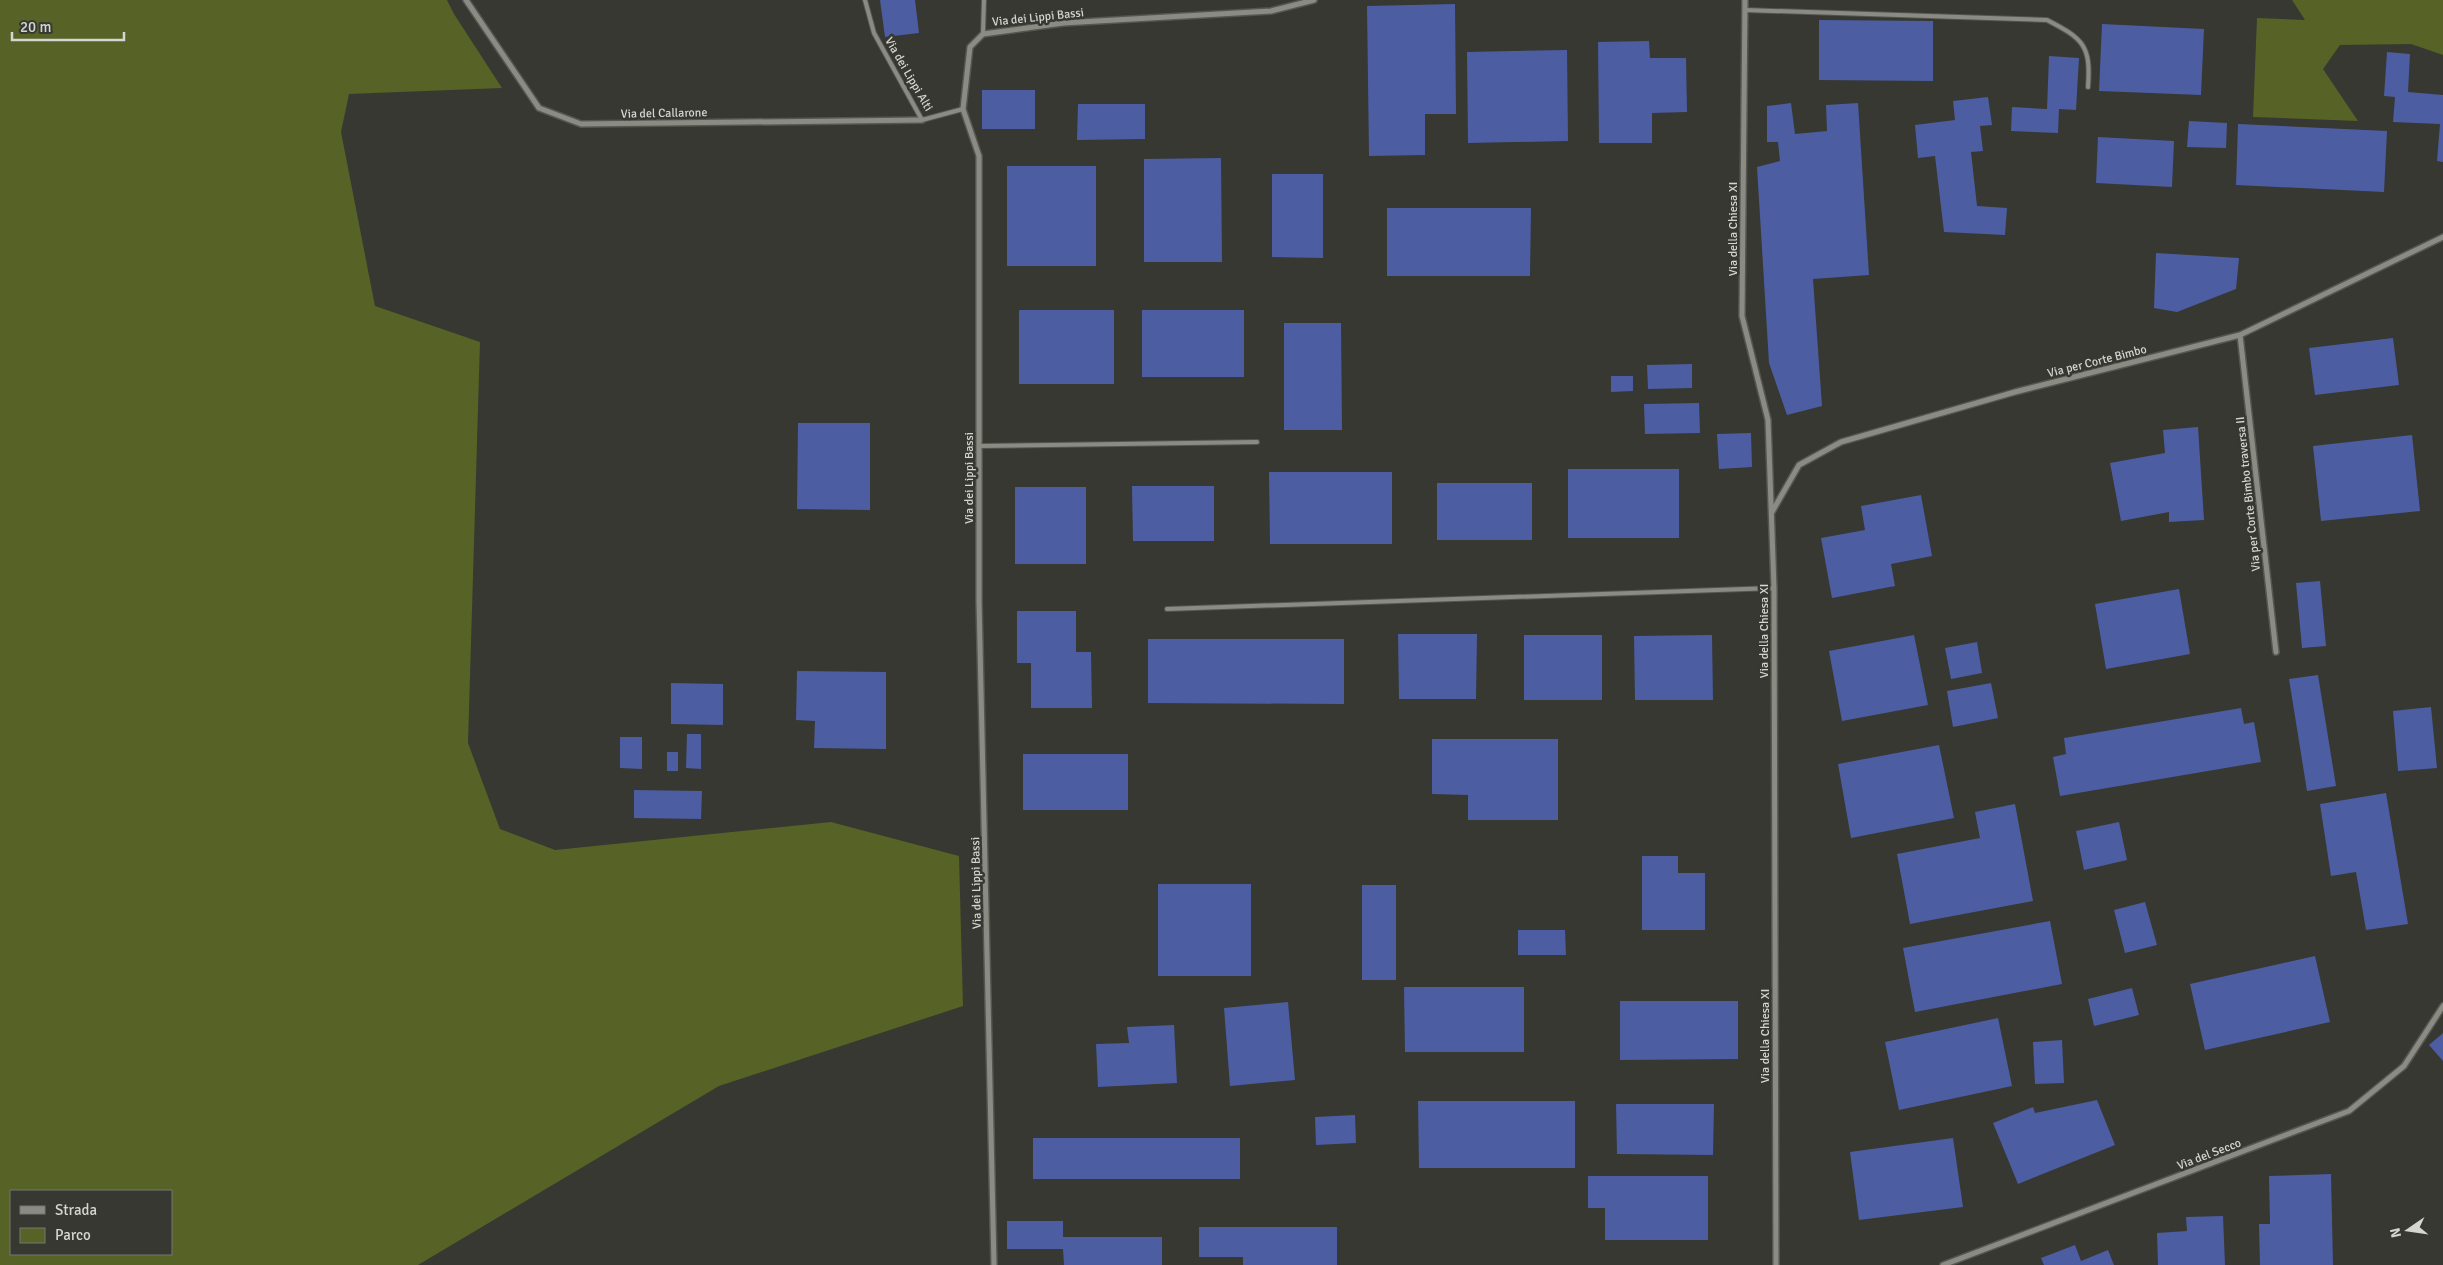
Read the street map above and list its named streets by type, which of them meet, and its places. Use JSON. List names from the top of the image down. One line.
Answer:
{"streets":{"street":["Via dei Lippi Bassi","Via del Callarone","Via della Chiesa XI","Via per Corte Bimbo","Via per Corte Bimbo traversa II","Via del Secco"],"lane":["Via dei Lippi Alti"]},"crossings":[["Via dei Lippi Bassi","Via dei Lippi Alti"],["Via dei Lippi Alti","Via del Callarone"],["Via della Chiesa XI","Via per Corte Bimbo"],["Via per Corte Bimbo","Via per Corte Bimbo traversa II"]],"legend":["Strada","Parco"],"scale_bar":"20 m","north":"left"}
